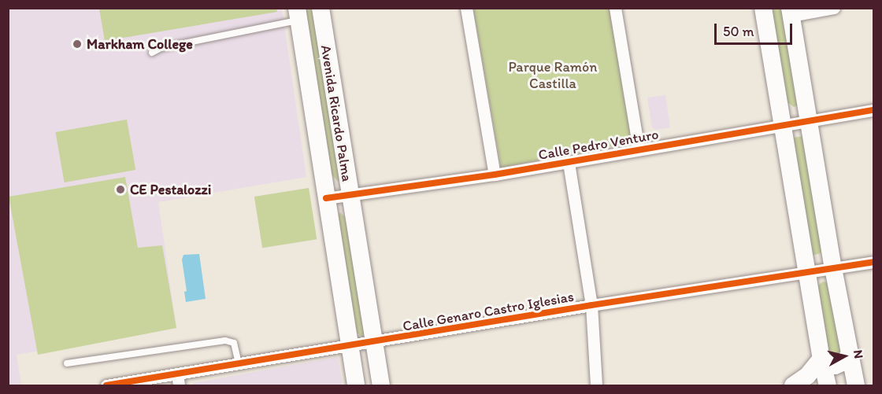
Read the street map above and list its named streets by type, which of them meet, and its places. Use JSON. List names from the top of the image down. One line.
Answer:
{"streets":{"main road":["Avenida Ricardo Palma"],"street":["Calle Pedro Venturo","Calle Genaro Castro Iglesias"]},"crossings":[["Avenida Ricardo Palma","Calle Pedro Venturo"],["Avenida Ricardo Palma","Calle Genaro Castro Iglesias"]],"parks":["Parque Ramón Castilla"],"places":["Markham College","CE Pestalozzi"],"scale_bar":"50 m","north":"right"}
